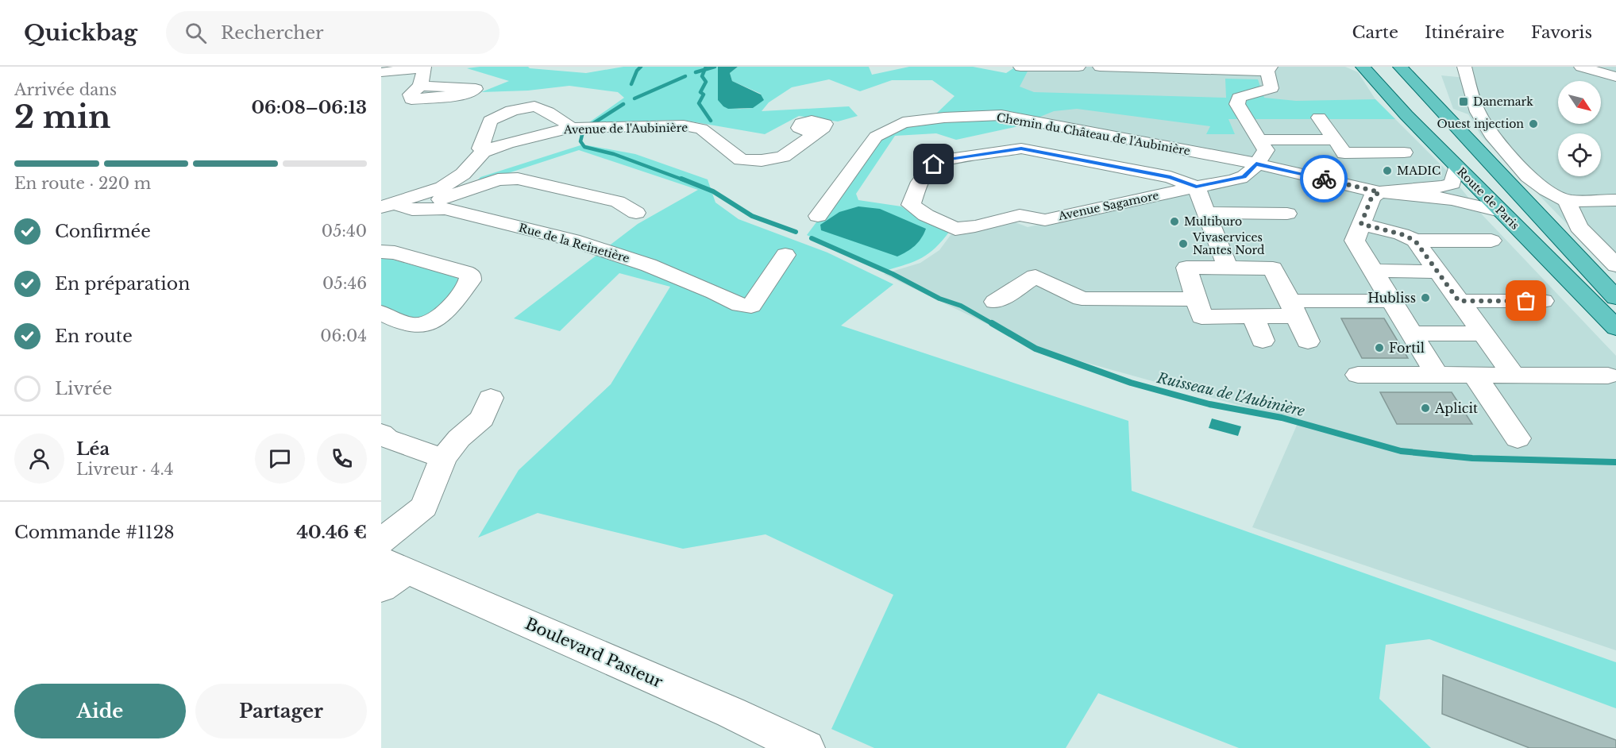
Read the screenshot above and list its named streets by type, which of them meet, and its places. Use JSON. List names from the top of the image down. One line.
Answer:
{"streets":{"main road":["Route de Paris"],"street":["Avenue de l'Aubinière","Chemin du Château de l'Aubinière","Avenue Sagamore","Rue de la Reinetière","Boulevard Pasteur"]},"crossings":[["Avenue de l'Aubinière","Rue de la Reinetière"],["Chemin du Château de l'Aubinière","Route de Paris"],["Chemin du Château de l'Aubinière","Avenue Sagamore"]],"water":["Ruisseau de l'Aubinière"],"places":{"transit":["Danemark"],"other":["Ouest injection","MADIC","Multiburo","Vivaservices Nantes Nord","Hubliss","Fortil","Aplicit"]},"north":"bottom right","page":{"header":"Quickbag","search":"Rechercher","nav":["Carte","Itinéraire","Favoris"],"heading":["2 min","Arrivée dans","06:08–06:13"],"panel":["Léa","Livreur · 4.4","Commande #1128","40.46 €"],"bar":"En route · 220 m","list":[["Confirmée","05:40"],["En préparation","05:46"],["En route","06:04"],"Livrée"],"buttons":["Aide","Partager"]}}
